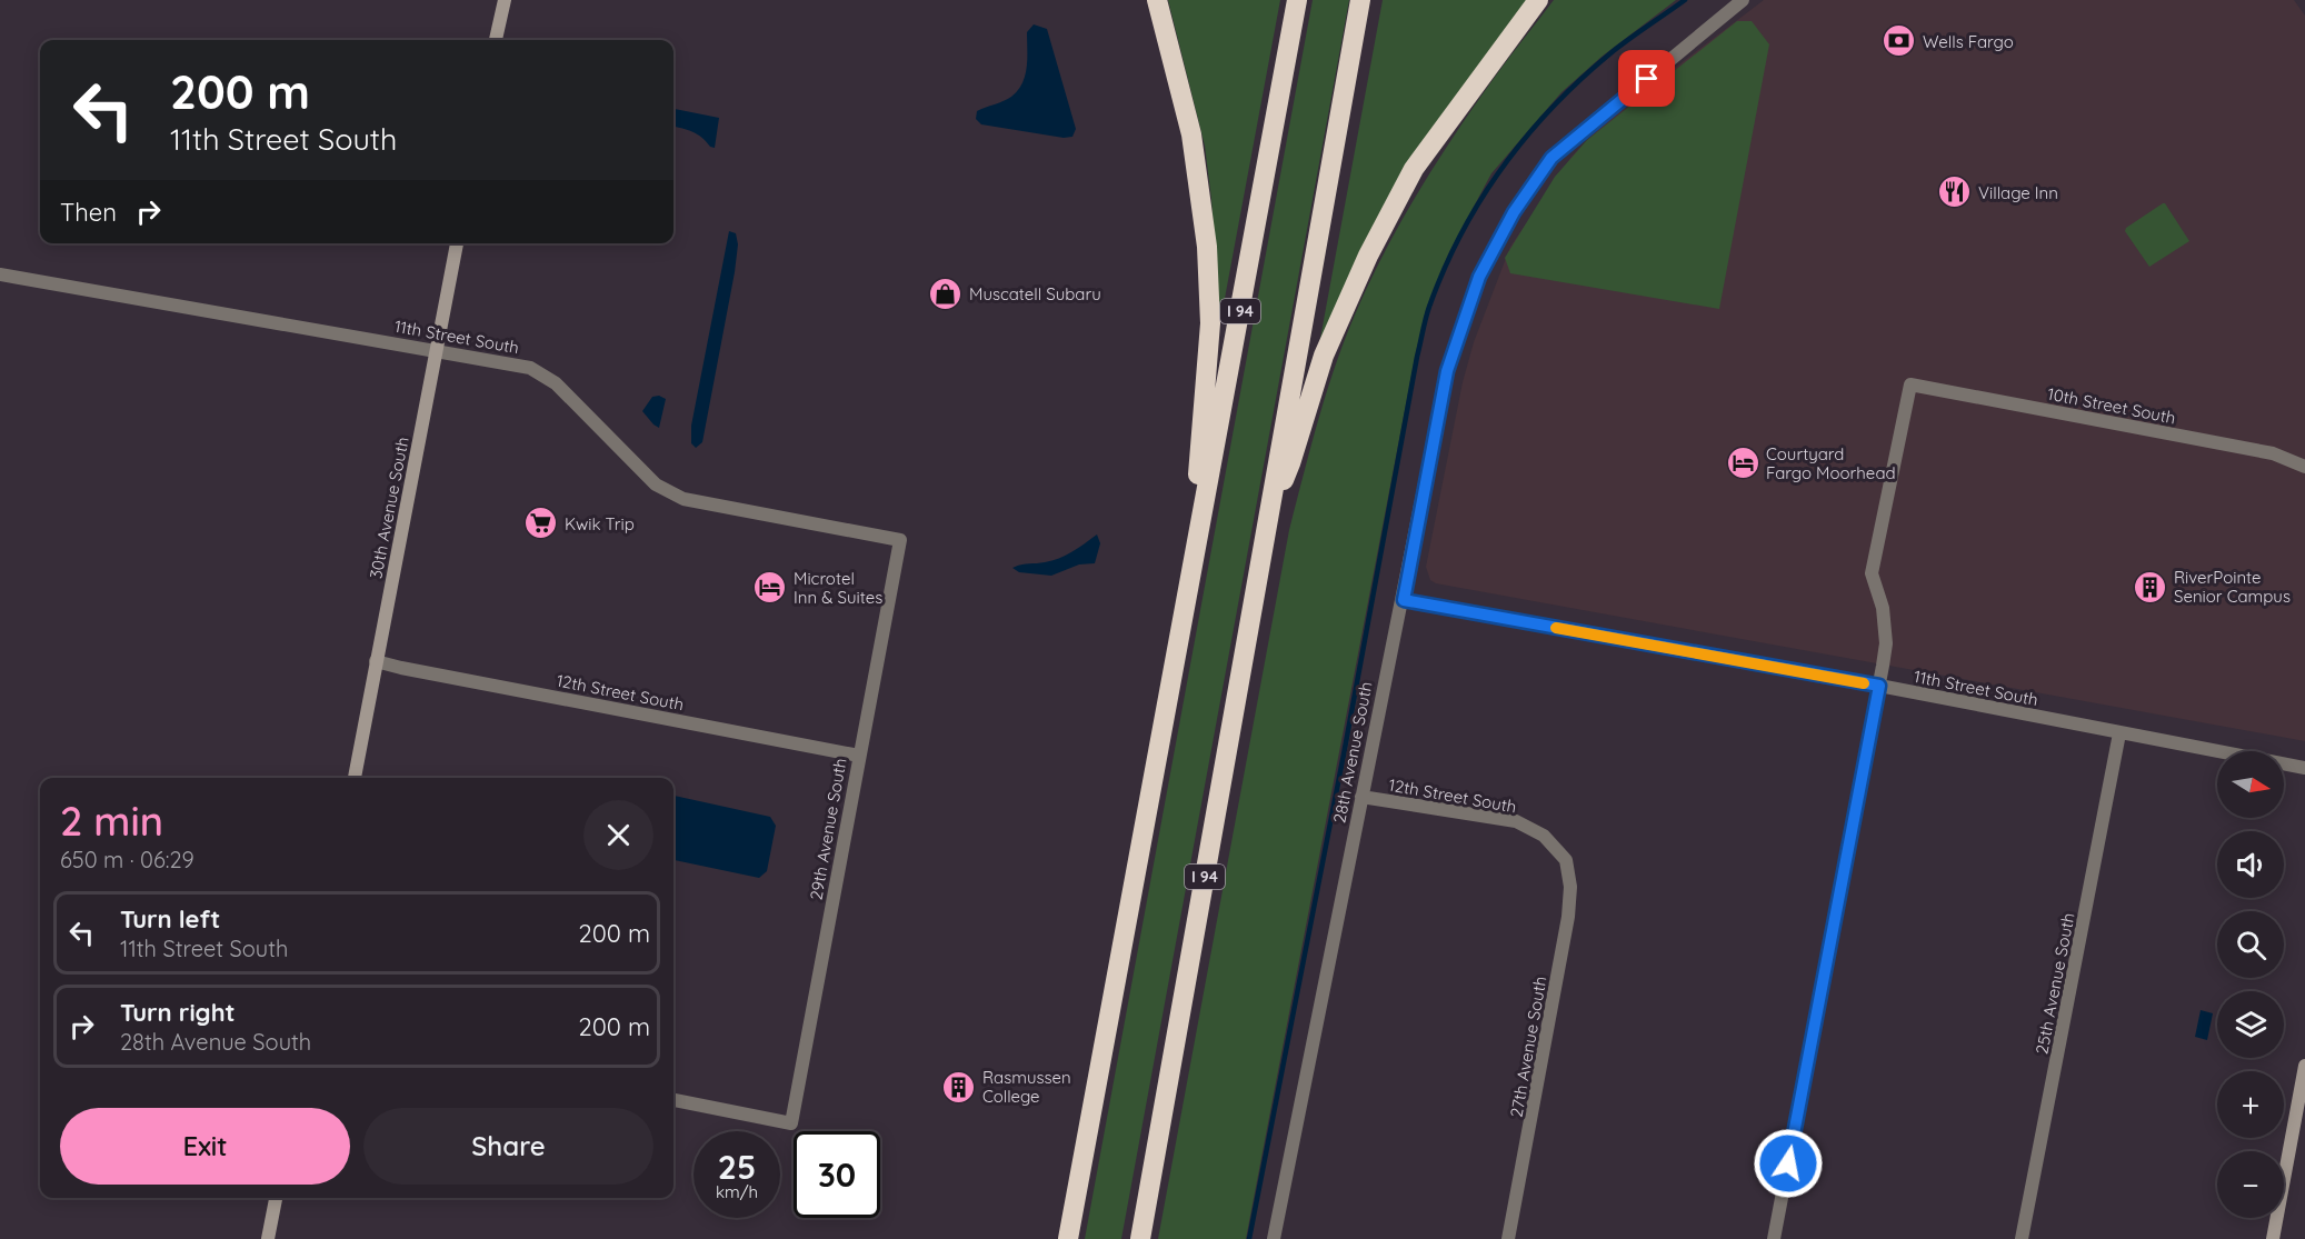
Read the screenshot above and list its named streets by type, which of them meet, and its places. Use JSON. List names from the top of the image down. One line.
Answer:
{"streets":{"highway":["I 94"],"street":["11th Street South","10th Street South","30th Avenue South","12th Street South","28th Avenue South","29th Avenue South","25th Avenue South","27th Avenue South"]},"crossings":[["11th Street South","10th Street South"],["11th Street South","30th Avenue South"],["11th Street South","28th Avenue South"],["11th Street South","29th Avenue South"],["11th Street South","25th Avenue South"],["30th Avenue South","12th Street South"],["12th Street South","28th Avenue South"],["12th Street South","29th Avenue South"],["12th Street South","27th Avenue South"]],"places":{"bank":["Wells Fargo"],"restaurant":["Village Inn"],"shop":["Muscatell Subaru"],"hotel":["Courtyard Fargo Moorhead","Microtel Inn & Suites"],"supermarket":["Kwik Trip"],"building":["RiverPointe Senior Campus","Rasmussen College"]},"north":"right","page":{"turn":["200 m","11th Street South"],"then":"Then","map_buttons":["+","−"],"heading":["2 min","650 m · 06:29"],"list":[{"name":"Turn left","note":"11th Street South","value":"200 m"},{"name":"Turn right","note":"28th Avenue South","value":"200 m"}],"buttons":["Exit","Share"],"speed":"25 km/h","limit":"30"}}
